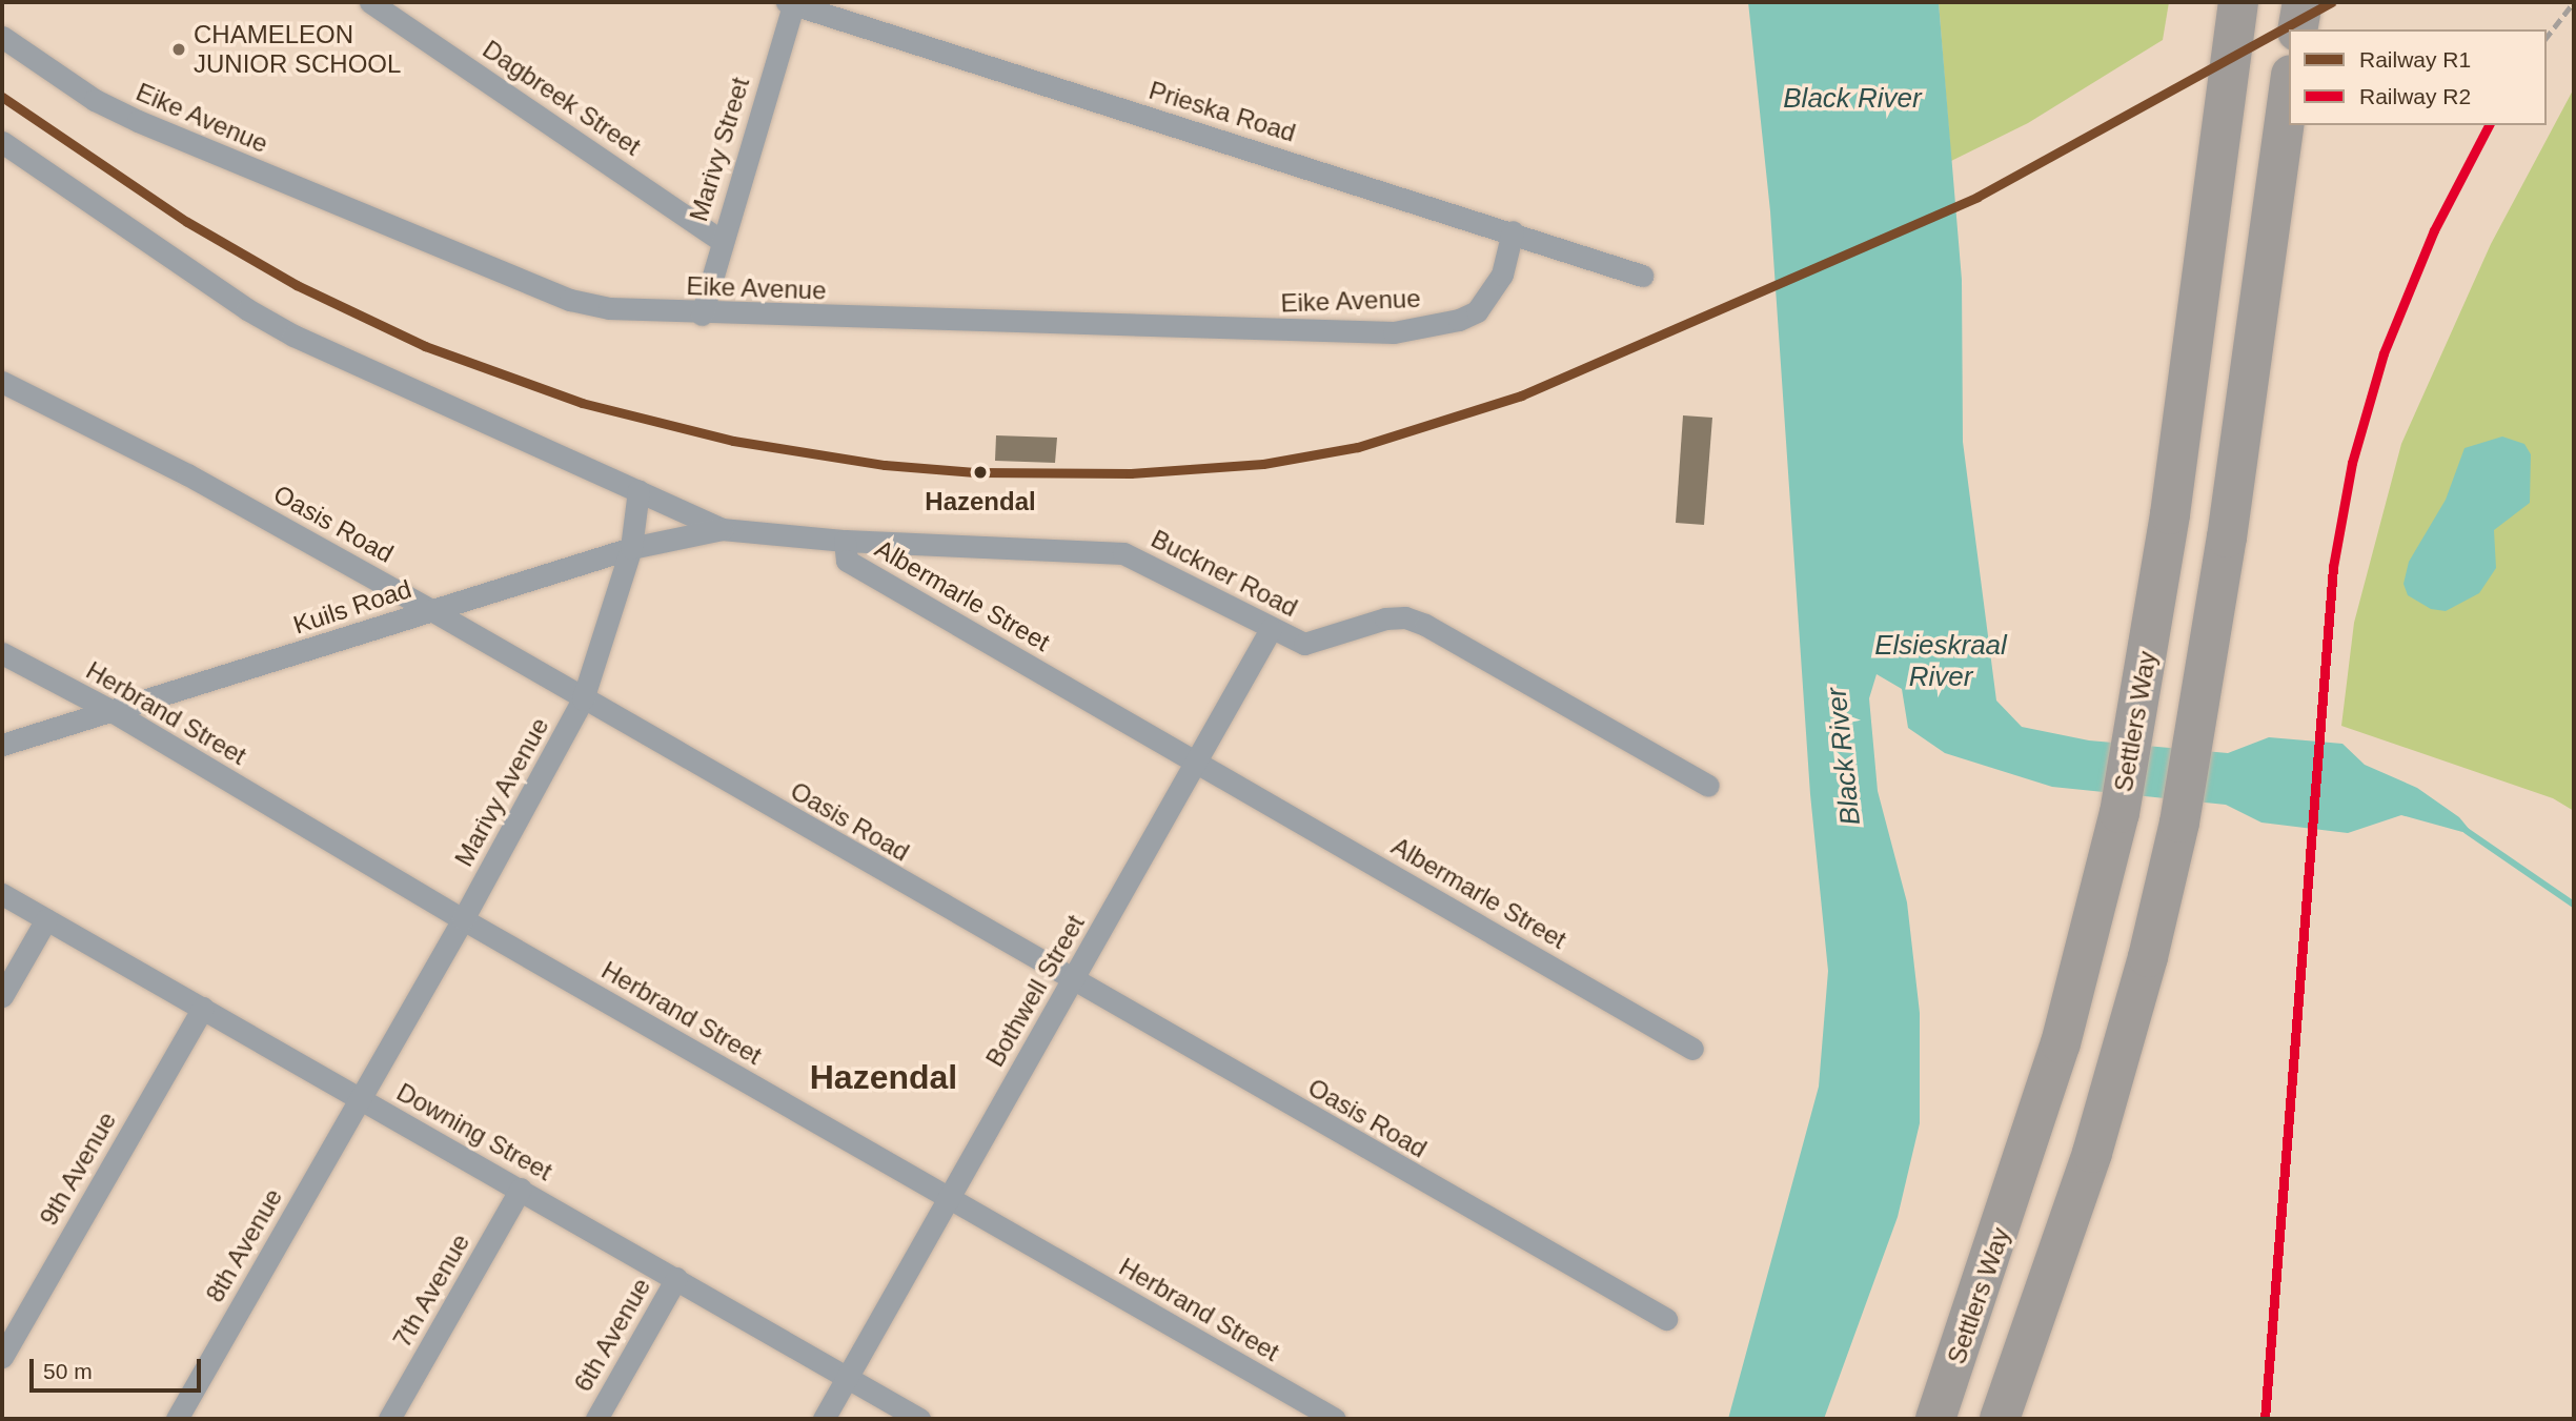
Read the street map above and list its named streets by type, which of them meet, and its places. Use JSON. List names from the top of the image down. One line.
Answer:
{"streets":{"highway":["Settlers Way"],"street":["Dagbreek Street","Prieska Road","Eike Avenue","Marivy Street","Oasis Road","Buckner Road","Albermarle Street","Kuils Road","Herbrand Street","Marivy Avenue","Bothwell Street","Downing Street","9th Avenue","8th Avenue","7th Avenue","6th Avenue"]},"crossings":[["Dagbreek Street","Marivy Street"],["Prieska Road","Eike Avenue"],["Prieska Road","Marivy Street"],["Eike Avenue","Marivy Street"],["Oasis Road","Kuils Road"],["Oasis Road","Marivy Avenue"],["Oasis Road","Bothwell Street"],["Buckner Road","Albermarle Street"],["Buckner Road","Bothwell Street"],["Albermarle Street","Kuils Road"],["Albermarle Street","Marivy Avenue"],["Albermarle Street","Bothwell Street"],["Kuils Road","Herbrand Street"],["Kuils Road","Marivy Avenue"],["Herbrand Street","Marivy Avenue"],["Herbrand Street","Bothwell Street"],["Marivy Avenue","Downing Street"],["Marivy Avenue","8th Avenue"],["Bothwell Street","Downing Street"],["Downing Street","9th Avenue"],["Downing Street","8th Avenue"],["Downing Street","7th Avenue"],["Downing Street","6th Avenue"]],"districts":["Hazendal"],"water":["Black River","Elsieskraal River"],"places":["CHAMELEON JUNIOR SCHOOL","Hazendal"],"lines":["rail line R1","rail line R2"],"legend":["Railway R1","Railway R2"],"scale_bar":"50 m"}
